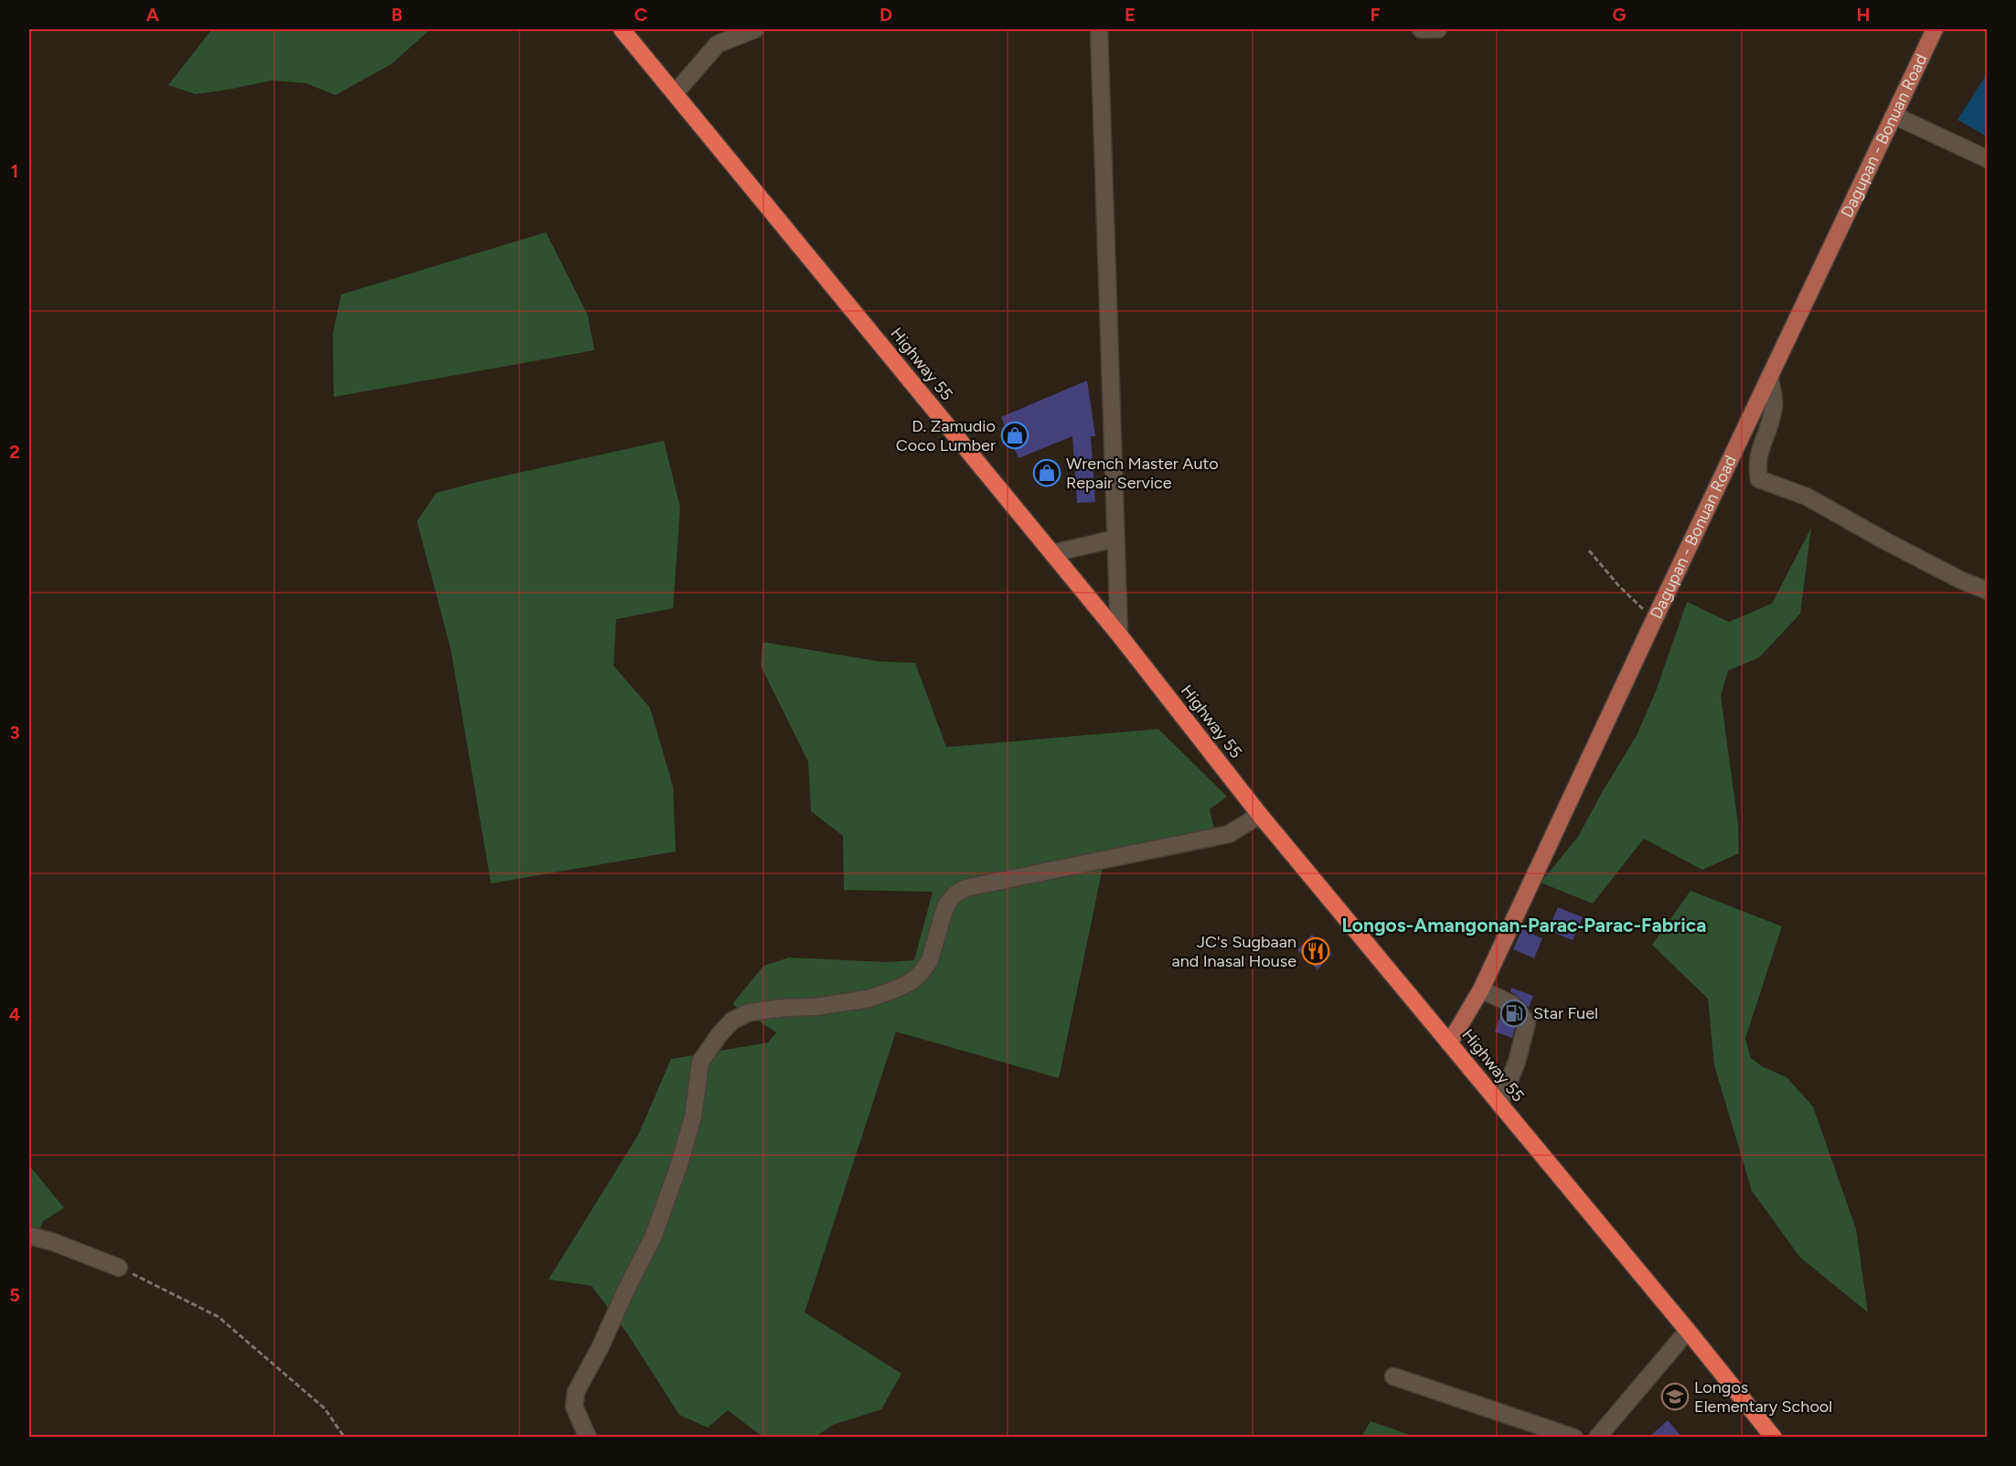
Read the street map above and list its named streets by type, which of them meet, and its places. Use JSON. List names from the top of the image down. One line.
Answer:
{"streets":{"highway":["Highway 55"],"main road":["Dagupan - Bonuan Road"]},"crossings":[["Dagupan - Bonuan Road","Highway 55"]],"districts":["Longos-Amangonan-Parac‑Parac-Fabrica"],"places":{"shop":["D. Zamudio Coco Lumber","Wrench Master Auto Repair Service"],"restaurant":["JC's Sugbaan and Inasal House"],"fuel station":["Star Fuel"],"school or university":["Longos Elementary School"]},"grid":{"columns":["A","B","C","D","E","F","G","H"],"rows":["1","2","3","4","5"]}}
